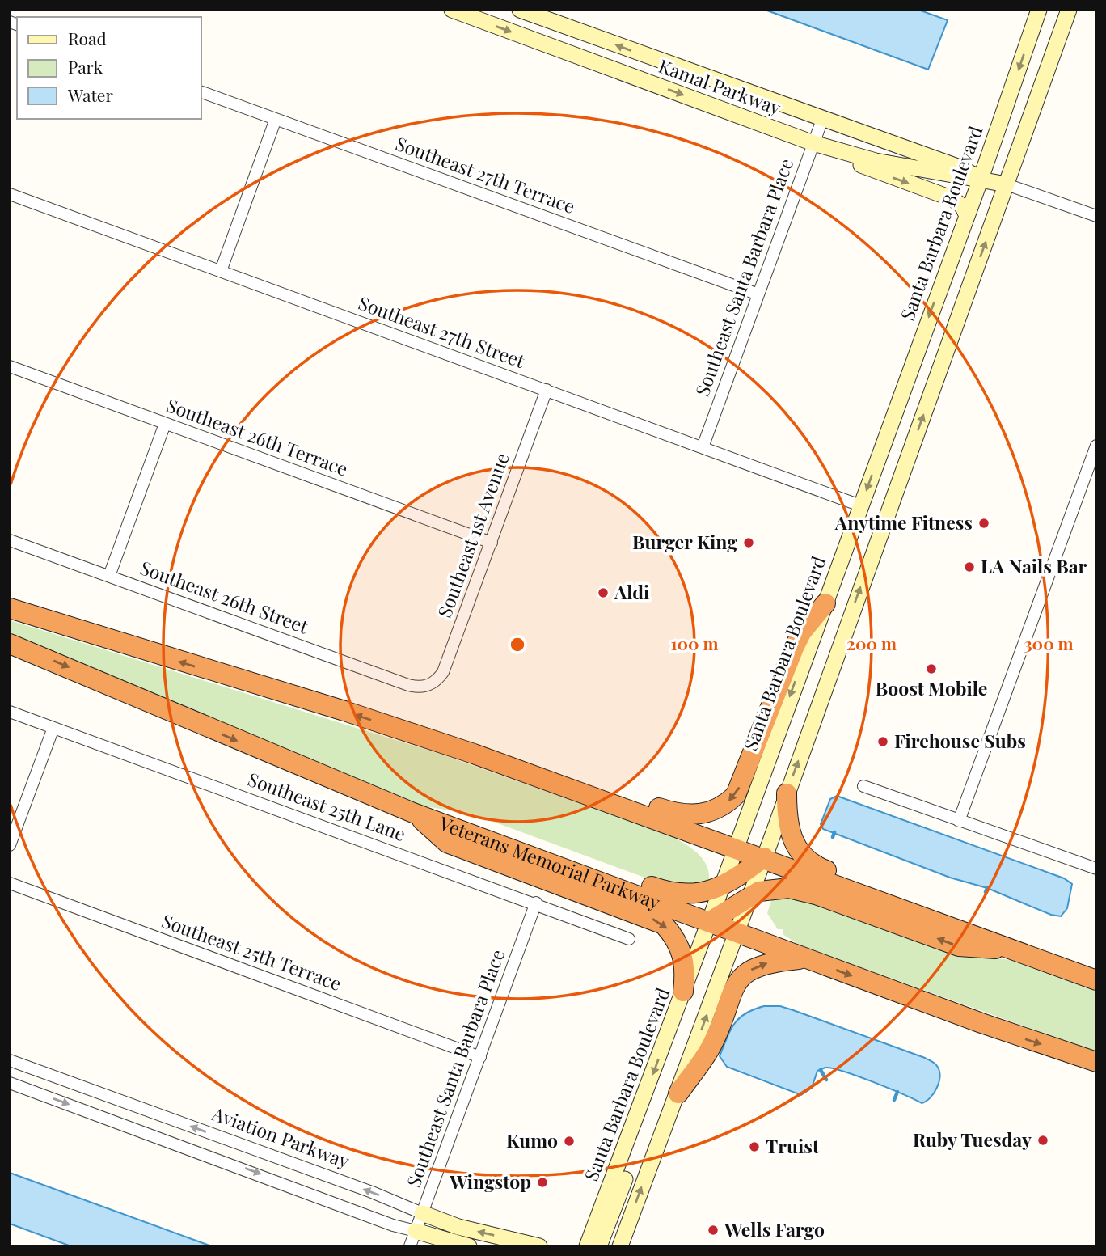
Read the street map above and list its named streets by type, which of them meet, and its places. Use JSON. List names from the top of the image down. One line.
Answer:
{"streets":{"highway":["Veterans Memorial Parkway"],"main road":["Kamal Parkway","Santa Barbara Boulevard","Aviation Parkway"],"street":["Southeast 27th Terrace","Southeast Santa Barbara Place","Southeast 27th Street","Southeast 26th Terrace","Southeast 1st Avenue","Southeast 26th Street","Southeast 25th Lane","Southeast 25th Terrace"]},"crossings":[["Kamal Parkway","Santa Barbara Boulevard"],["Kamal Parkway","Southeast Santa Barbara Place"],["Southeast 27th Terrace","Southeast Santa Barbara Place"],["Santa Barbara Boulevard","Southeast 27th Street"],["Santa Barbara Boulevard","Veterans Memorial Parkway"],["Southeast Santa Barbara Place","Southeast 27th Street"],["Southeast Santa Barbara Place","Southeast 25th Lane"],["Southeast Santa Barbara Place","Southeast 25th Terrace"],["Southeast Santa Barbara Place","Aviation Parkway"],["Southeast 27th Street","Southeast 1st Avenue"],["Southeast 26th Terrace","Southeast 1st Avenue"],["Southeast 1st Avenue","Southeast 26th Street"]],"places":["Anytime Fitness","Burger King","LA Nails Bar","Aldi","Boost Mobile","Firehouse Subs","Ruby Tuesday","Kumo","Truist","Wingstop","Wells Fargo"],"legend":["Road","Park","Water"],"rings":["100 m","200 m","300 m"]}
